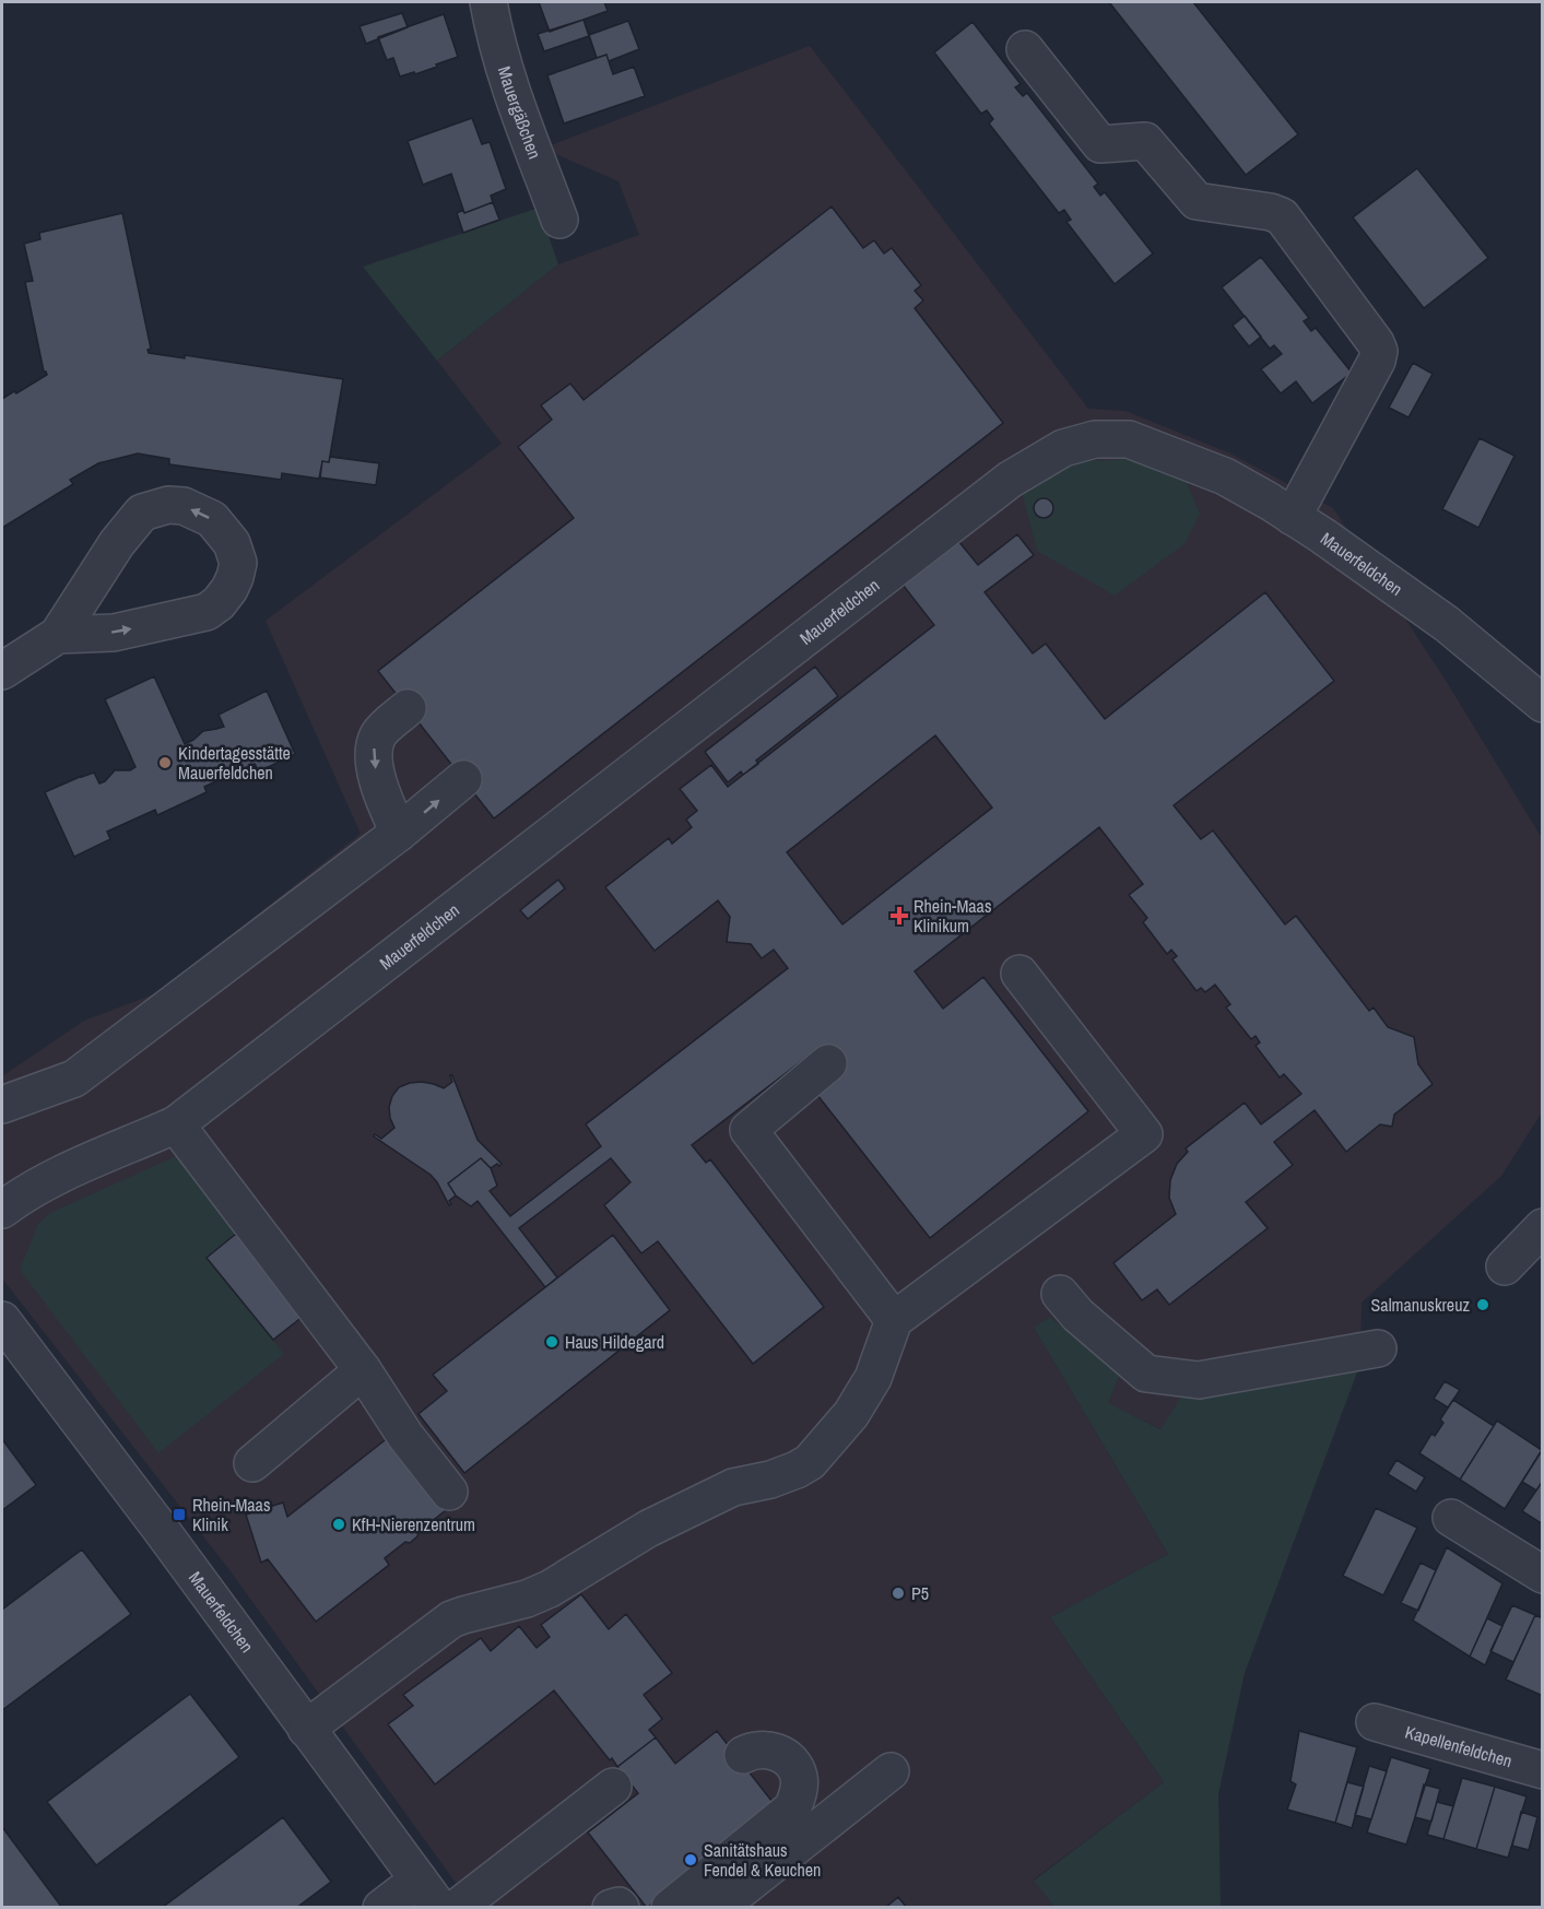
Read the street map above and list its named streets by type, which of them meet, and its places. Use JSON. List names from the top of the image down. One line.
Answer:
{"streets":{"street":["Mauergäßchen","Mauerfeldchen","Kapellenfeldchen"]},"places":{"other":["Kindertagesstätte Mauerfeldchen","Salmanuskreuz","Haus Hildegard","KfH-Nierenzentrum","P5","Sanitätshaus Fendel & Keuchen"],"health":["Rhein-Maas Klinikum"],"transit":["Rhein-Maas Klinik"]}}
